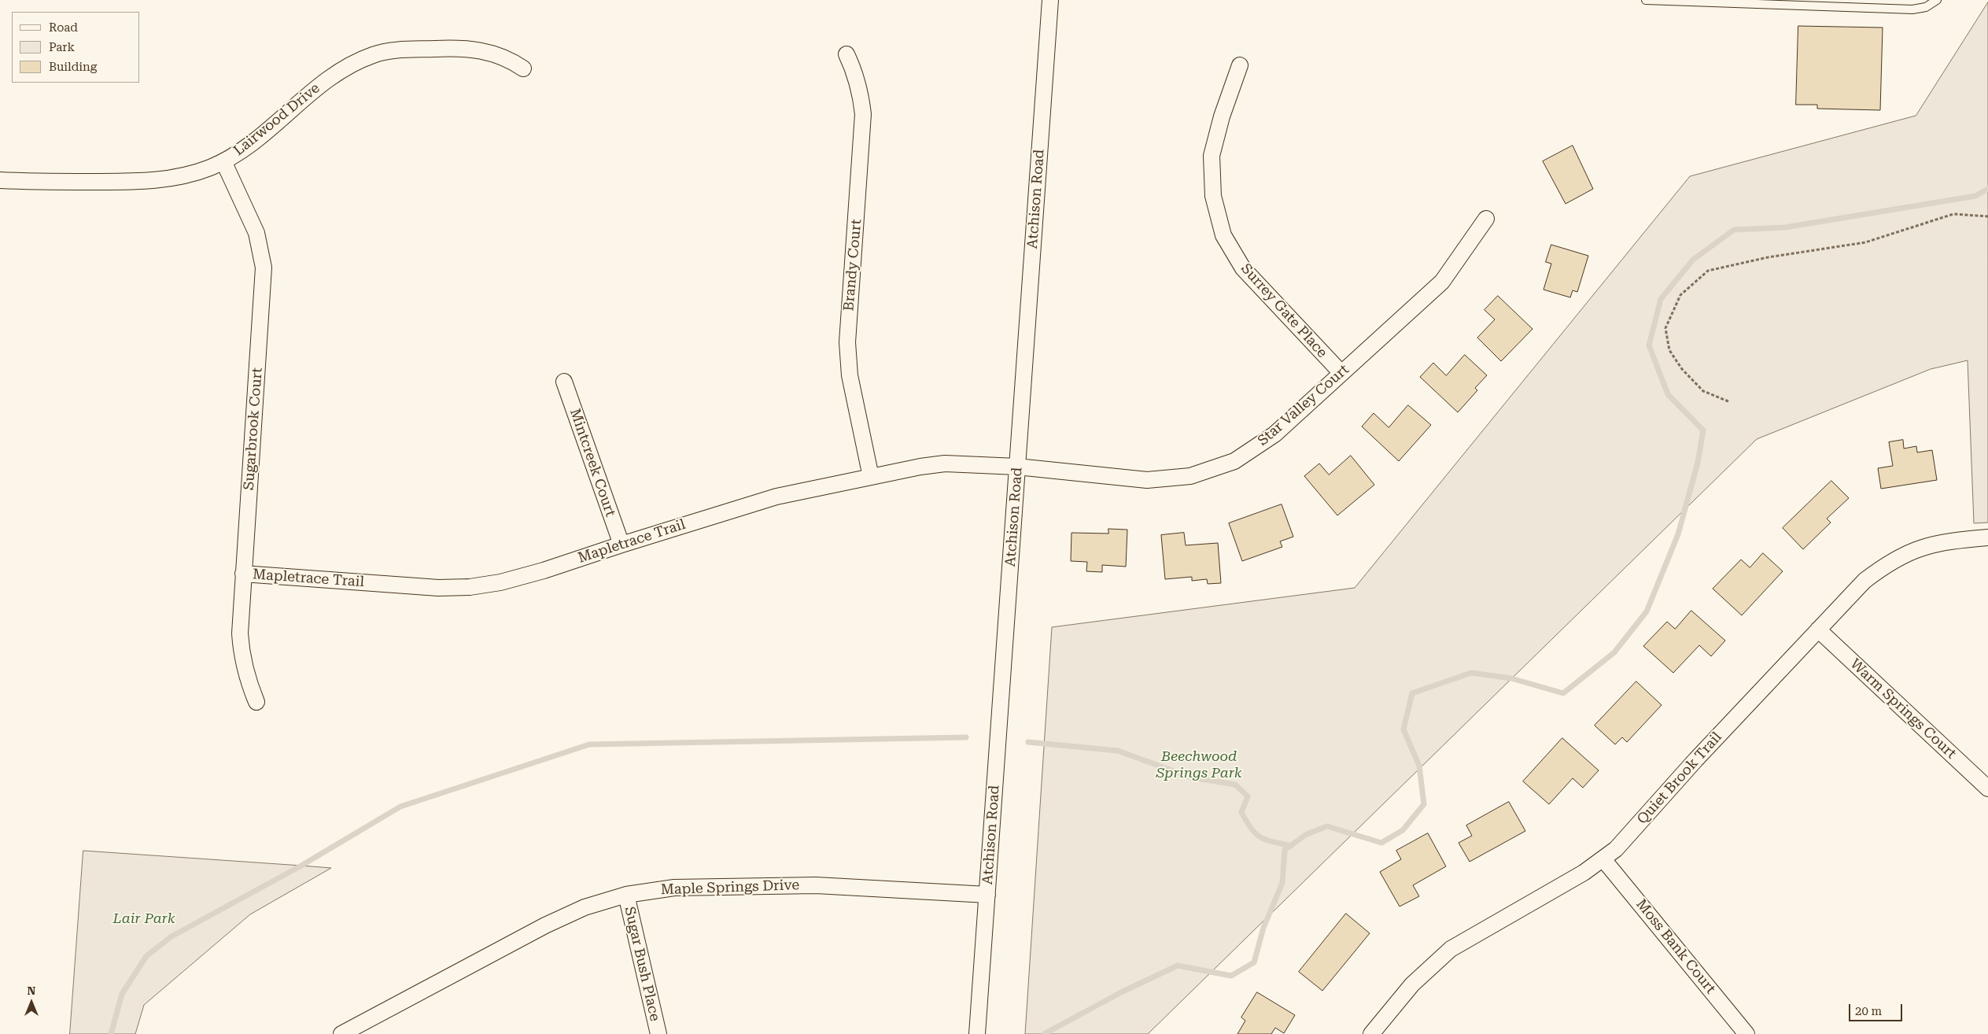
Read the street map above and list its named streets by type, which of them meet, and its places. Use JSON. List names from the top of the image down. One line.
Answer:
{"streets":{"street":["Lairwood Drive","Atchison Road","Brandy Court","Surrey Gate Place","Star Valley Court","Sugarbrook Court","Mintcreek Court","Mapletrace Trail","Warm Springs Court","Quiet Brook Trail","Maple Springs Drive","Moss Bank Court","Sugar Bush Place"]},"crossings":[["Lairwood Drive","Sugarbrook Court"],["Atchison Road","Star Valley Court"],["Atchison Road","Mapletrace Trail"],["Atchison Road","Maple Springs Drive"],["Brandy Court","Mapletrace Trail"],["Surrey Gate Place","Star Valley Court"],["Star Valley Court","Mapletrace Trail"],["Sugarbrook Court","Mapletrace Trail"],["Mintcreek Court","Mapletrace Trail"],["Warm Springs Court","Quiet Brook Trail"],["Quiet Brook Trail","Moss Bank Court"],["Maple Springs Drive","Sugar Bush Place"]],"parks":["Beechwood Springs Park","Lair Park"],"legend":["Road","Park","Building"],"scale_bar":"20 m","north":"top"}
